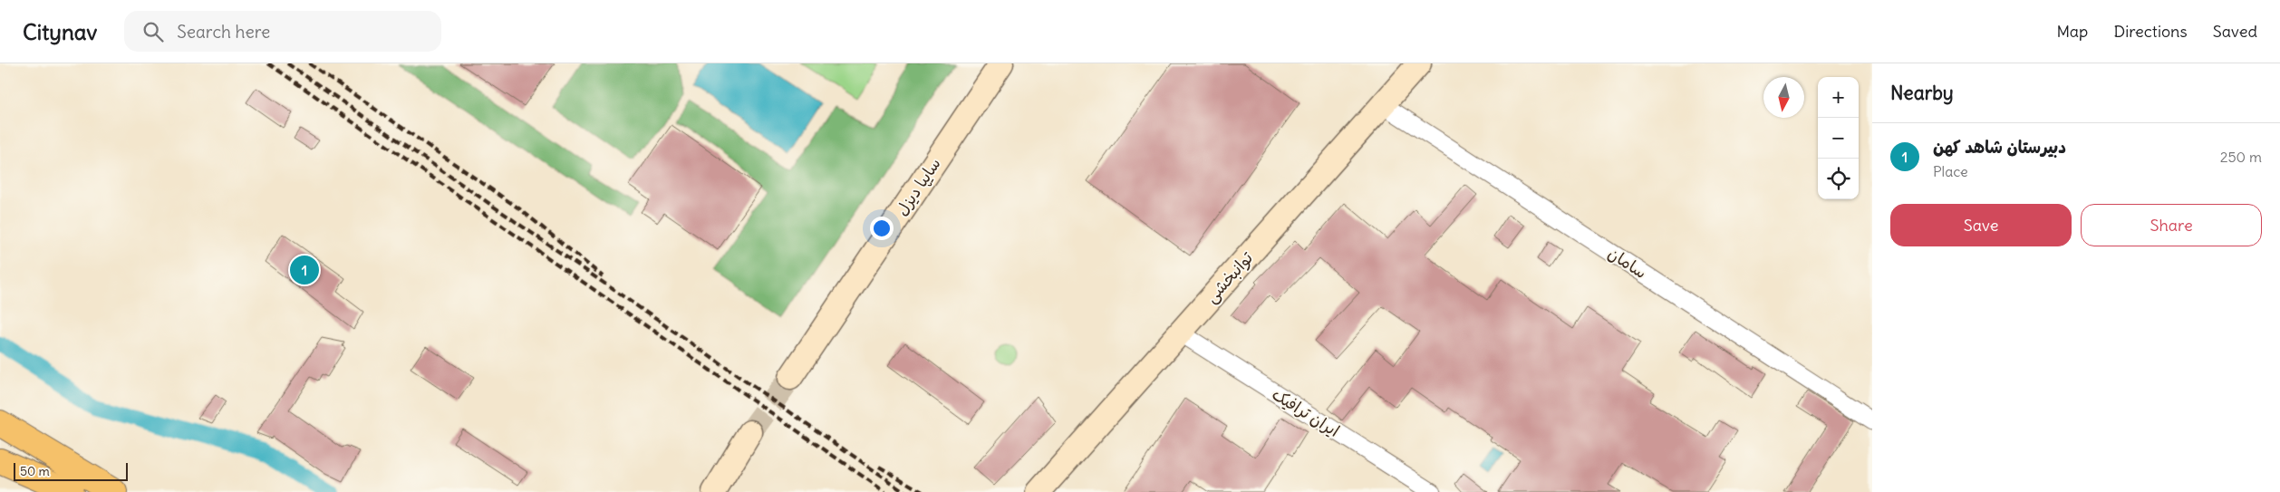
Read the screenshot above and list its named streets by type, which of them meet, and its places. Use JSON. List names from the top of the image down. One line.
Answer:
{"streets":{"street":["سایپا دیزل","سامان","توانبخشی","ایران ترافیک"]},"crossings":[["سامان","توانبخشی"],["توانبخشی","ایران ترافیک"]],"scale_bar":"50 m","north":"bottom","page":{"header":"Citynav","search":"Search here","nav":["Map","Directions","Saved"],"heading":"Nearby","map_buttons":["+","−"],"list":[{"mark":"1","name":"دبیرستان شاهد کهن","note":"Place","value":"250 m"}],"buttons":["Save","Share"],"pins":"1","scale":"50 m"}}
